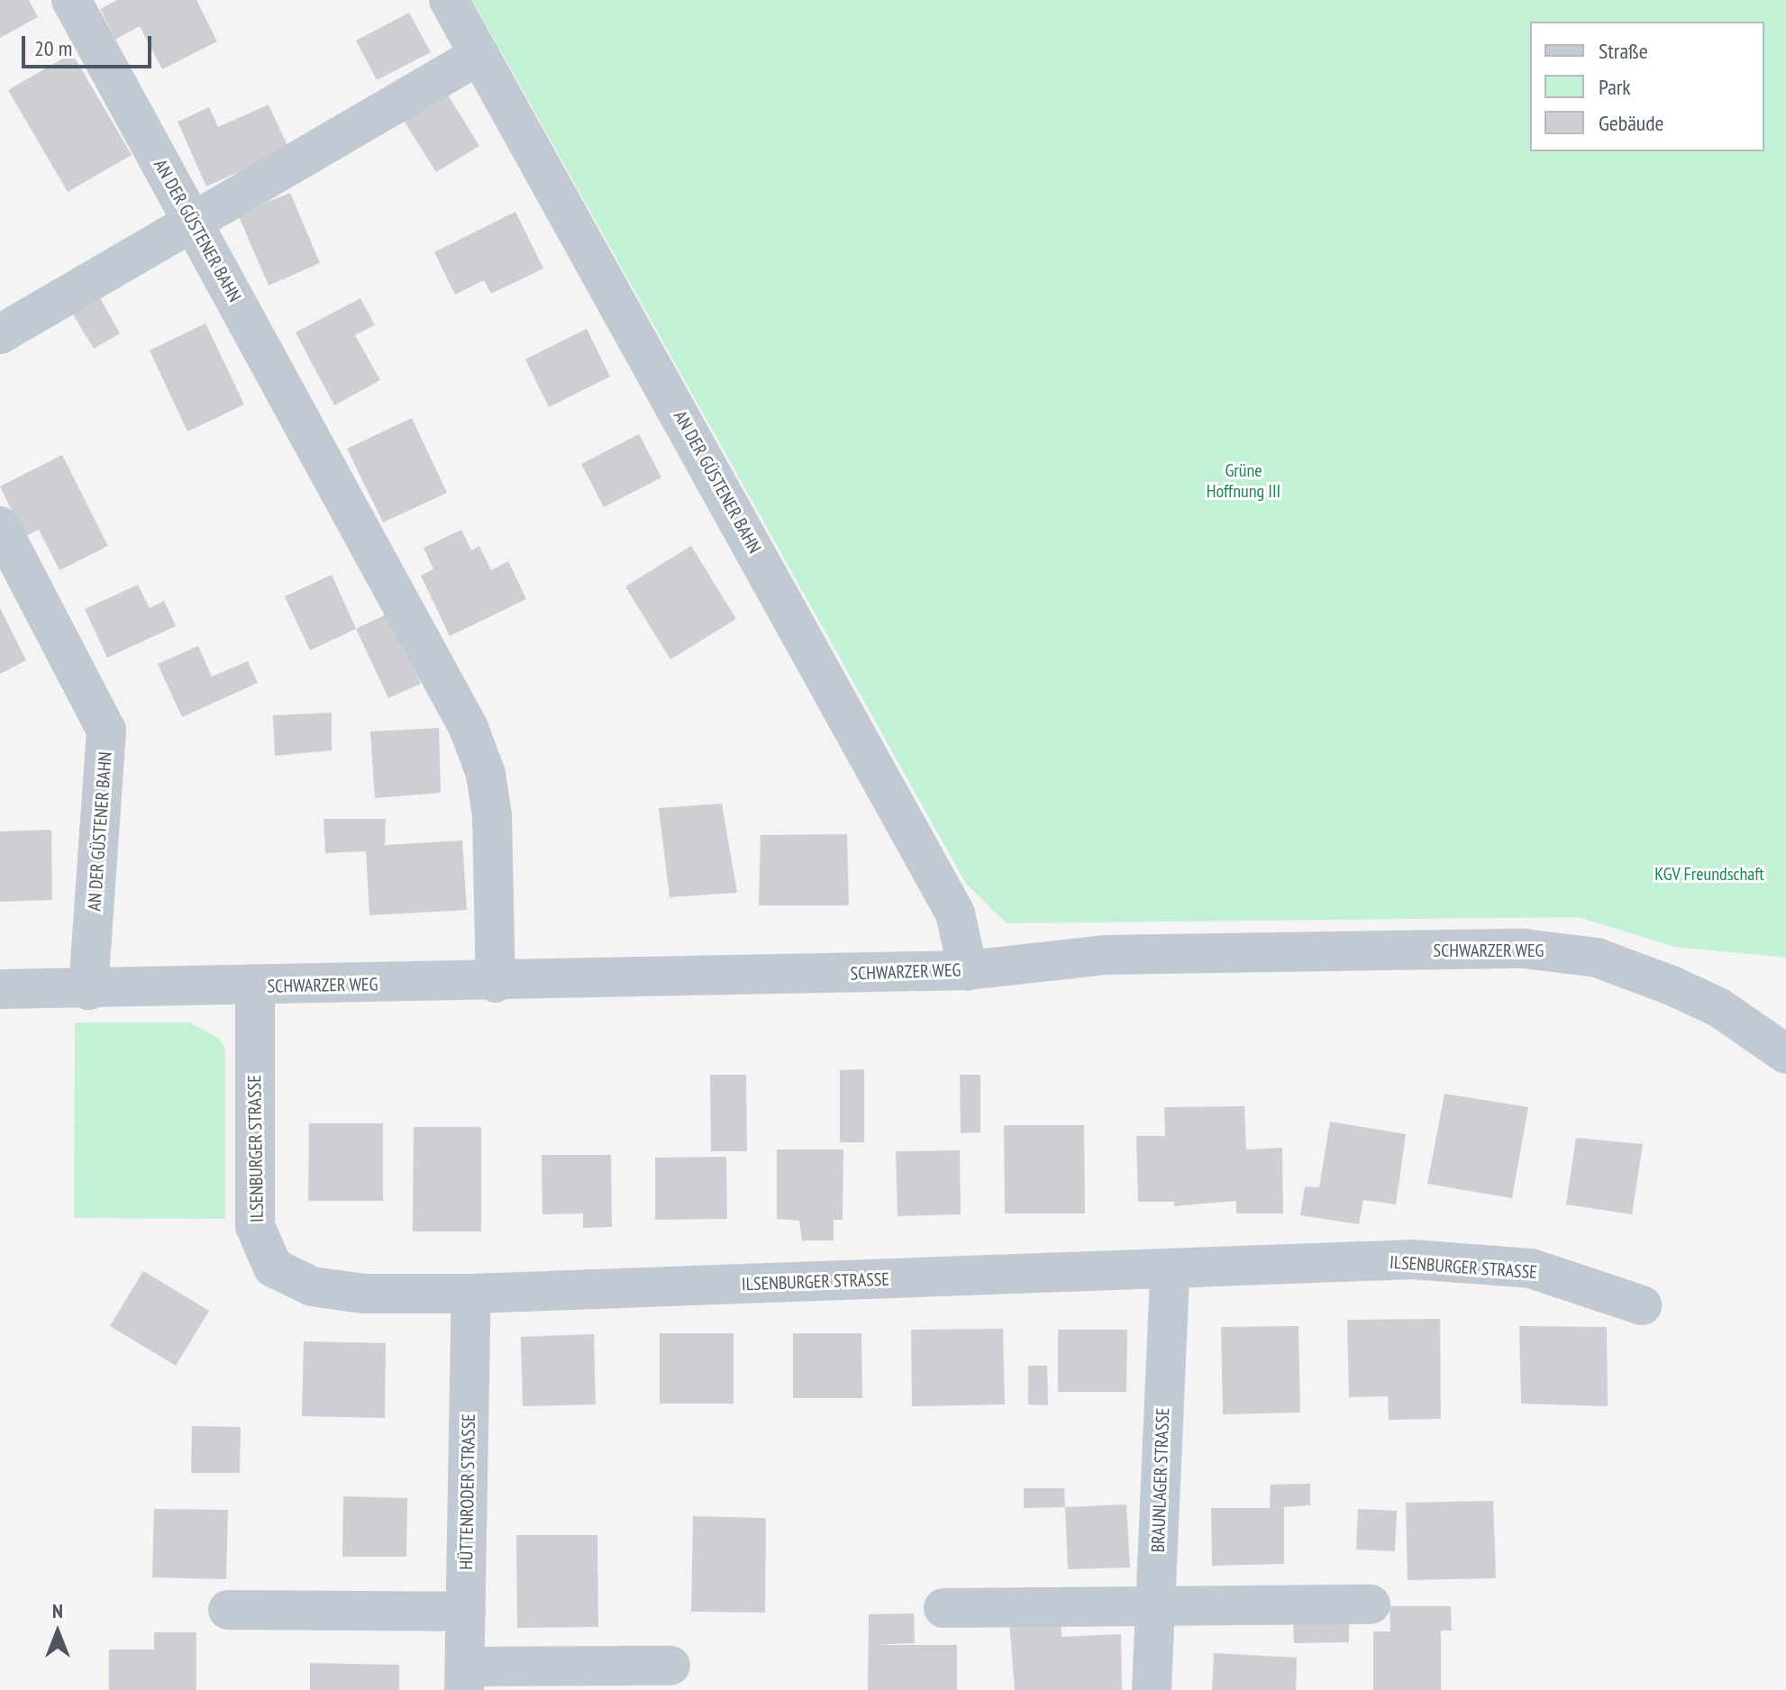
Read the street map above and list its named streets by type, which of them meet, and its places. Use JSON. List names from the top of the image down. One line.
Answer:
{"streets":{"street":["AN DER GÜSTENER BAHN","SCHWARZER WEG","ILSENBURGER STRASSE","BRAUNLAGER STRASSE","HÜTTENRODER STRASSE"]},"crossings":[["AN DER GÜSTENER BAHN","SCHWARZER WEG"],["SCHWARZER WEG","ILSENBURGER STRASSE"],["ILSENBURGER STRASSE","BRAUNLAGER STRASSE"],["ILSENBURGER STRASSE","HÜTTENRODER STRASSE"]],"parks":["Grüne Hoffnung III","KGV Freundschaft"],"legend":["Straße","Park","Gebäude"],"scale_bar":"20 m","north":"top"}
